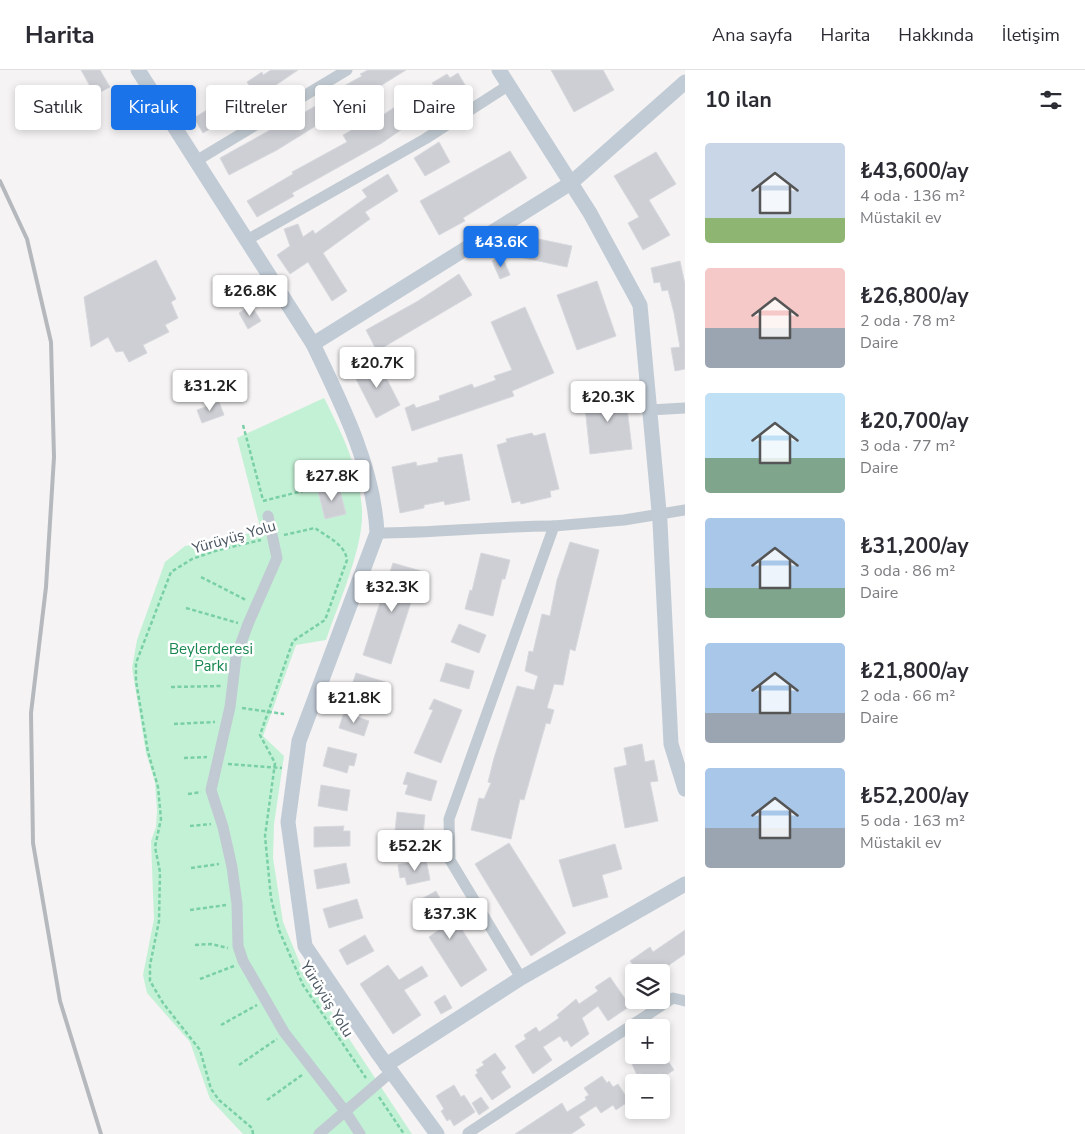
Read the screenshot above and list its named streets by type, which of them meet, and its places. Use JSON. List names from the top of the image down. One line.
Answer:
{"streets":{"path":["Yürüyüş Yolu"]},"parks":["Beylerderesi Parkı"],"page":{"header":"Harita","nav":["Ana sayfa","Harita","Hakkında","İletişim"],"heading":"10 ilan","chip":["Satılık","Kiralık","Filtreler","Yeni","Daire"],"list":[{"name":"₺43,600/ay","note":"4 oda · 136 m² · Müstakil ev"},{"name":"₺26,800/ay","note":"2 oda · 78 m² · Daire"},{"name":"₺20,700/ay","note":"3 oda · 77 m² · Daire"},{"name":"₺31,200/ay","note":"3 oda · 86 m² · Daire"},{"name":"₺21,800/ay","note":"2 oda · 66 m² · Daire"},{"name":"₺52,200/ay","note":"5 oda · 163 m² · Müstakil ev"}],"price":["₺43.6K","₺26.8K","₺20.7K","₺31.2K","₺20.3K","₺27.8K","₺32.3K","₺21.8K","₺52.2K","₺37.3K"],"map_buttons":["+","−"]}}
